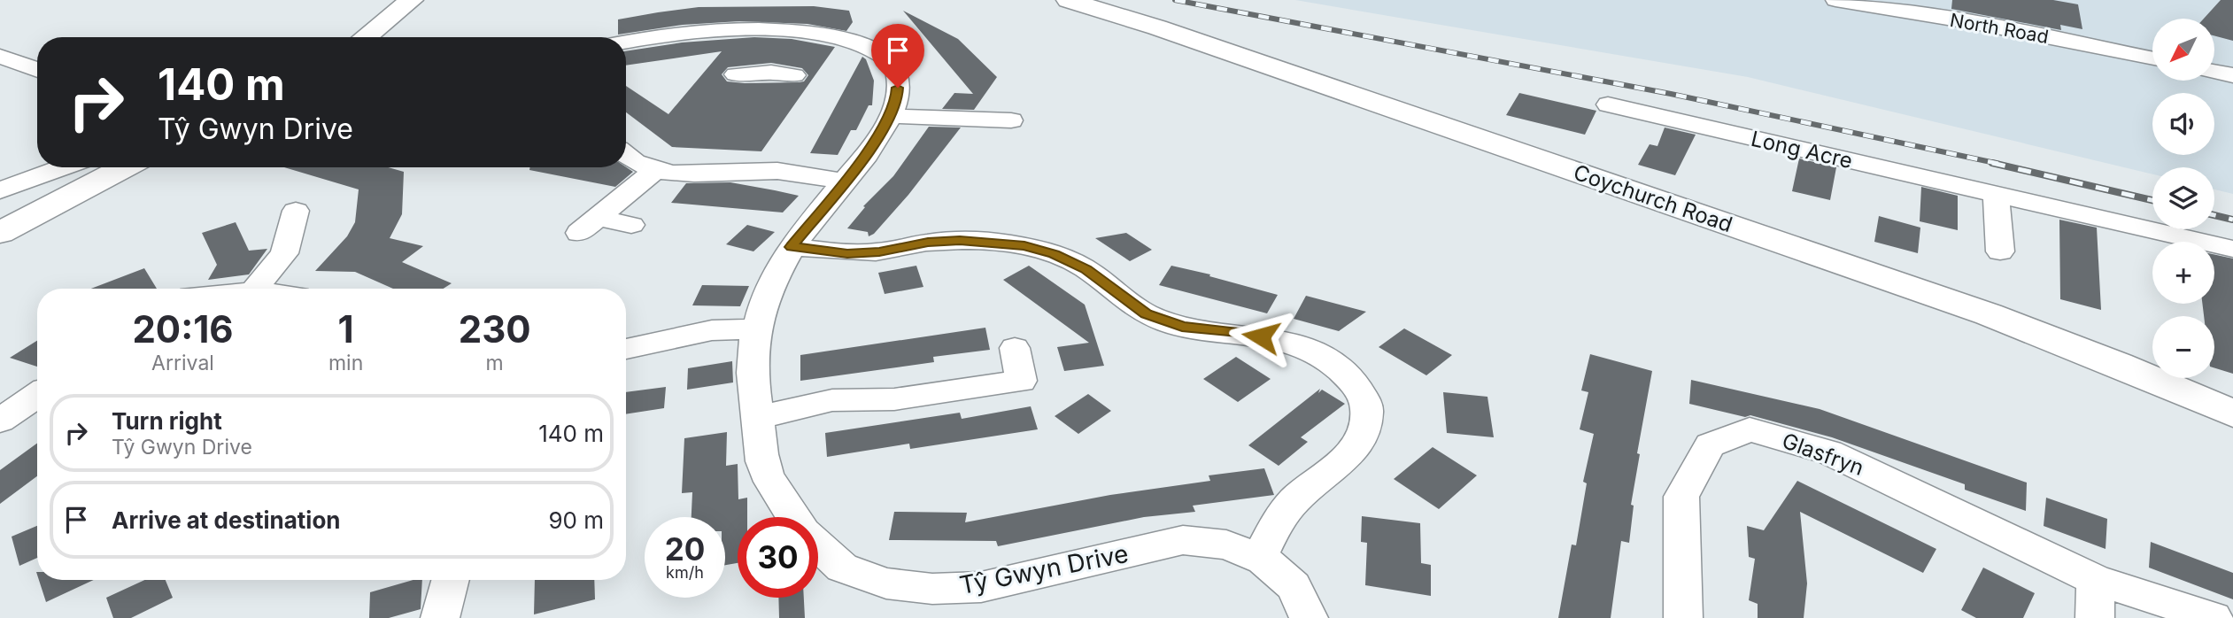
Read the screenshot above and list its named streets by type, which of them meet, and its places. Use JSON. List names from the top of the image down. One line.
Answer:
{"streets":{"main road":["Coychurch Road"],"street":["North Road","Long Acre","Glasfryn","Tŷ Gwyn Drive"]},"north":"bottom left","page":{"map_buttons":["+","−"],"turn":["140 m","Tŷ Gwyn Drive"],"eta":["20:16","Arrival","1","min","230","m"],"list":[{"name":"Turn right","note":"Tŷ Gwyn Drive","value":"140 m"},{"name":"Arrive at destination","value":"90 m"}],"speed":"20 km/h","limit":"30"}}
